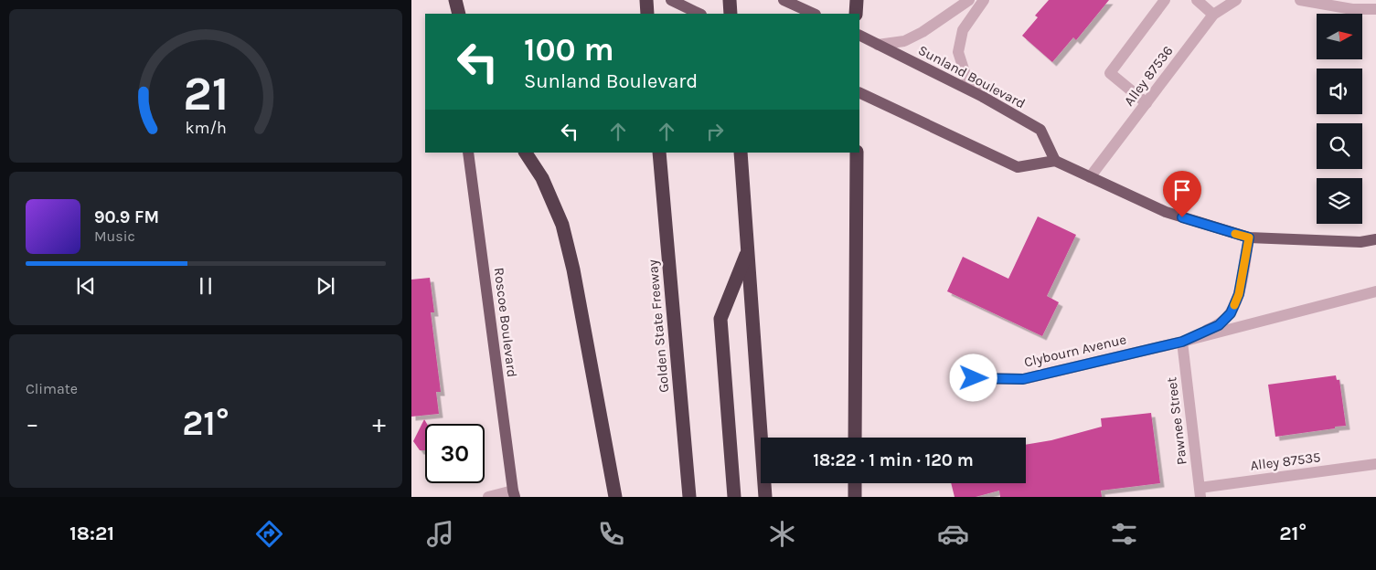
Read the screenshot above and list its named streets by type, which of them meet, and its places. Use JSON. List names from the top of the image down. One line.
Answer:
{"streets":{"highway":["Golden State Freeway"],"main road":["Sunland Boulevard","Roscoe Boulevard"],"street":["Alley 87536","Clybourn Avenue","Pawnee Street","Alley 87535"]},"crossings":[["Clybourn Avenue","Pawnee Street"],["Pawnee Street","Alley 87535"]],"north":"right","page":{"turn":["100 m","Sunland Boulevard"],"song":["90.9 FM","Music"],"tile":"Climate","heat":["−","21°","+"],"limit":"30","trip":"18:22 · 1 min · 120 m","tabs":["18:21","21°"],"gauge":["21","km/h"]}}
